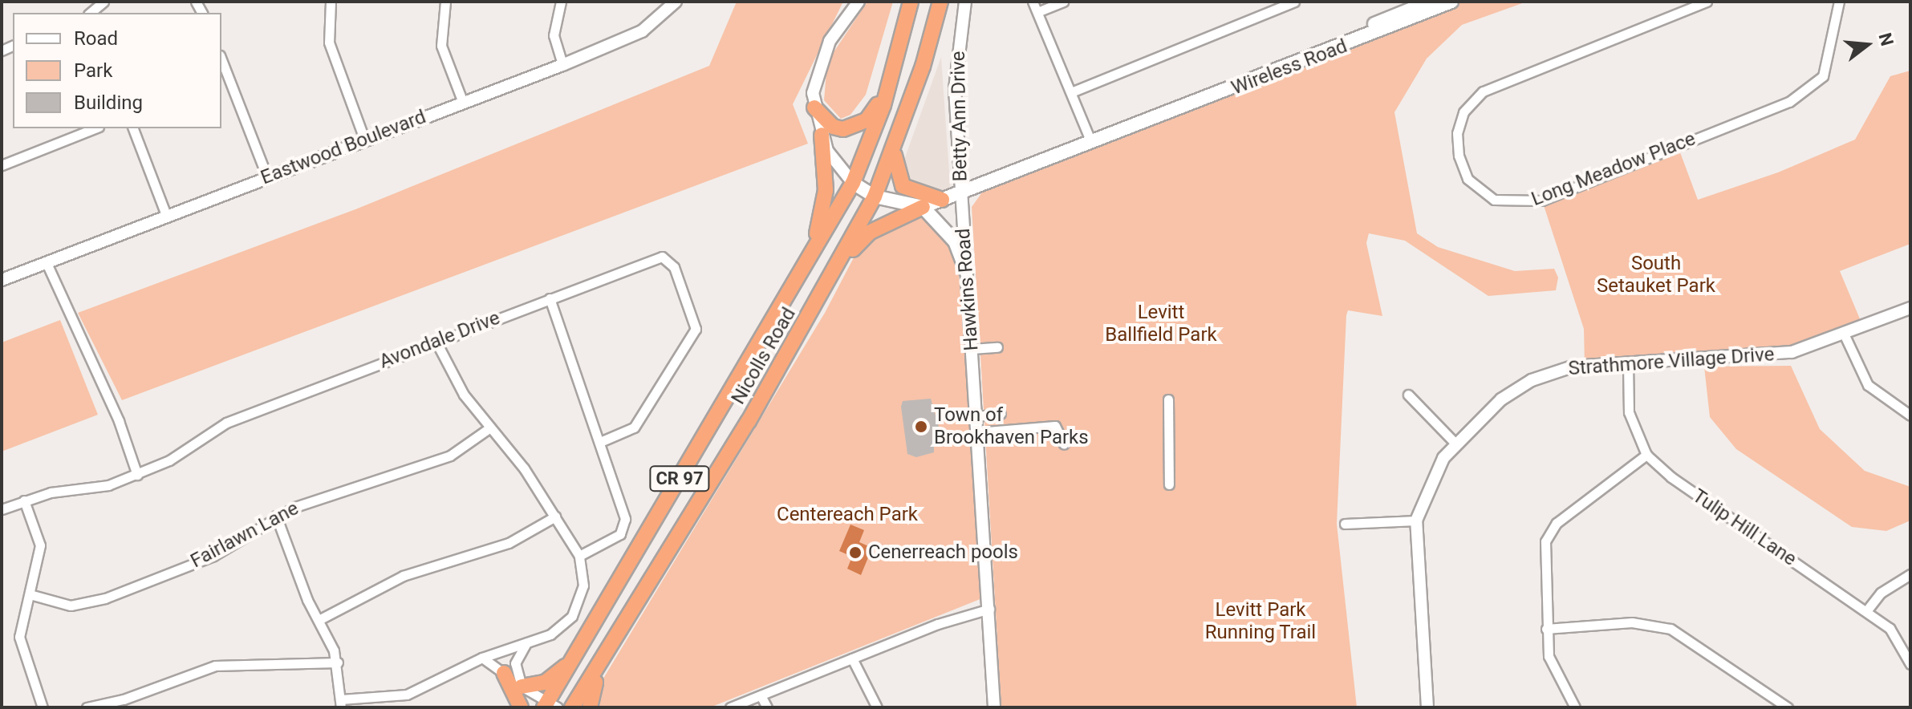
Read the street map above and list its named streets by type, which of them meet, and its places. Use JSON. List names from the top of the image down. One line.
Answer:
{"streets":{"highway":["Nicolls Road","CR 97"],"main road":["Wireless Road"],"street":["Betty Ann Drive","Eastwood Boulevard","Long Meadow Place","Hawkins Road","Avondale Drive","Strathmore Village Drive","Tulip Hill Lane","Fairlawn Lane"]},"crossings":[["Wireless Road","Betty Ann Drive"],["Wireless Road","Hawkins Road"],["Betty Ann Drive","Hawkins Road"],["Strathmore Village Drive","Tulip Hill Lane"]],"parks":["South Setauket Park","Levitt Ballfield Park","Centereach Park","Levitt Park Running Trail"],"places":["Town of Brookhaven Parks","Cenerreach pools"],"legend":["Road","Park","Building"],"north":"right"}
